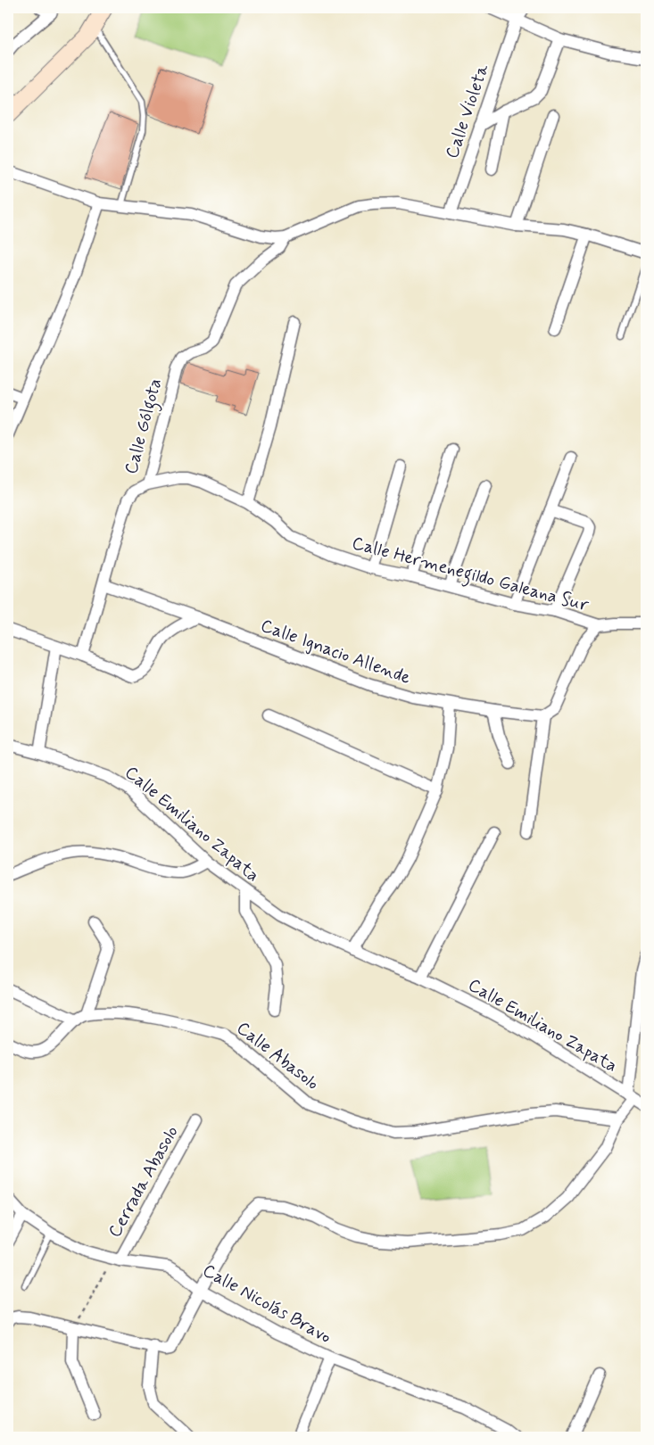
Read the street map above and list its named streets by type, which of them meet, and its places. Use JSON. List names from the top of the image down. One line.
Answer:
{"streets":{"street":["Calle Violeta","Calle Gólgota","Calle Hermenegildo Galeana Sur","Calle Ignacio Allende","Calle Emiliano Zapata","Calle Abasolo","Cerrada Abasolo","Calle Nicolás Bravo"]},"crossings":[["Calle Gólgota","Calle Hermenegildo Galeana Sur"],["Calle Gólgota","Calle Ignacio Allende"],["Cerrada Abasolo","Calle Nicolás Bravo"]]}
